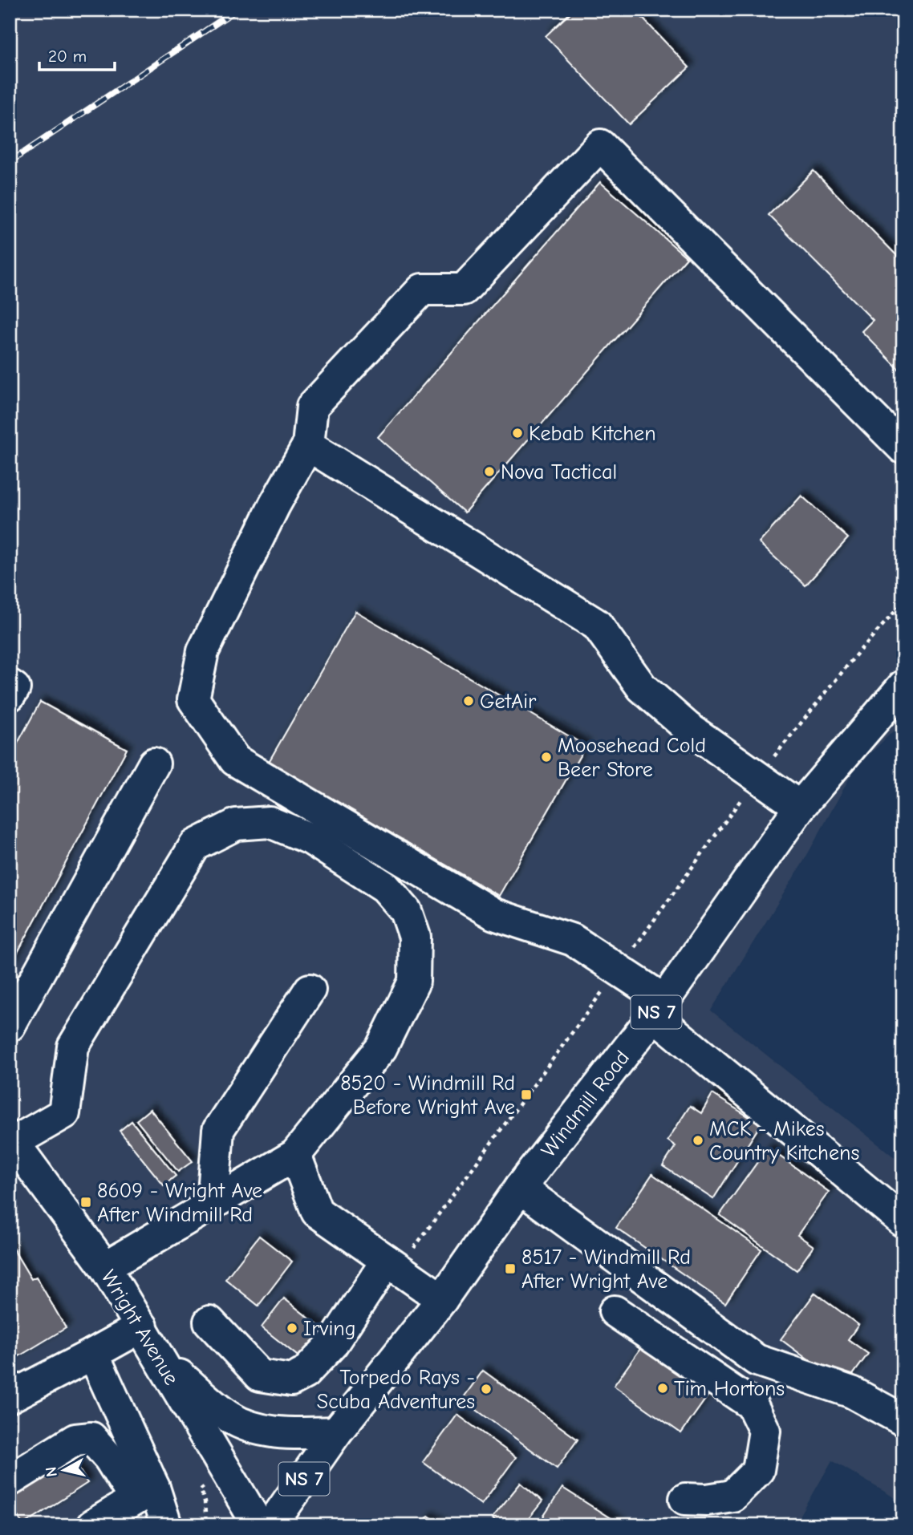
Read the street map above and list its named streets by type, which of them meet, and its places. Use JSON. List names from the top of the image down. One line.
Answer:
{"streets":{"main road":["NS 7","Windmill Road","Wright Avenue"]},"places":{"other":["Kebab Kitchen","Nova Tactical","GetAir","Moosehead Cold Beer Store","MCK - Mikes Country Kitchens","Irving","Tim Hortons","Torpedo Rays - Scuba Adventures"],"transit":["8520 - Windmill Rd Before Wright Ave","8609 - Wright Ave After Windmill Rd","8517 - Windmill Rd After Wright Ave"]},"scale_bar":"20 m","north":"left"}
